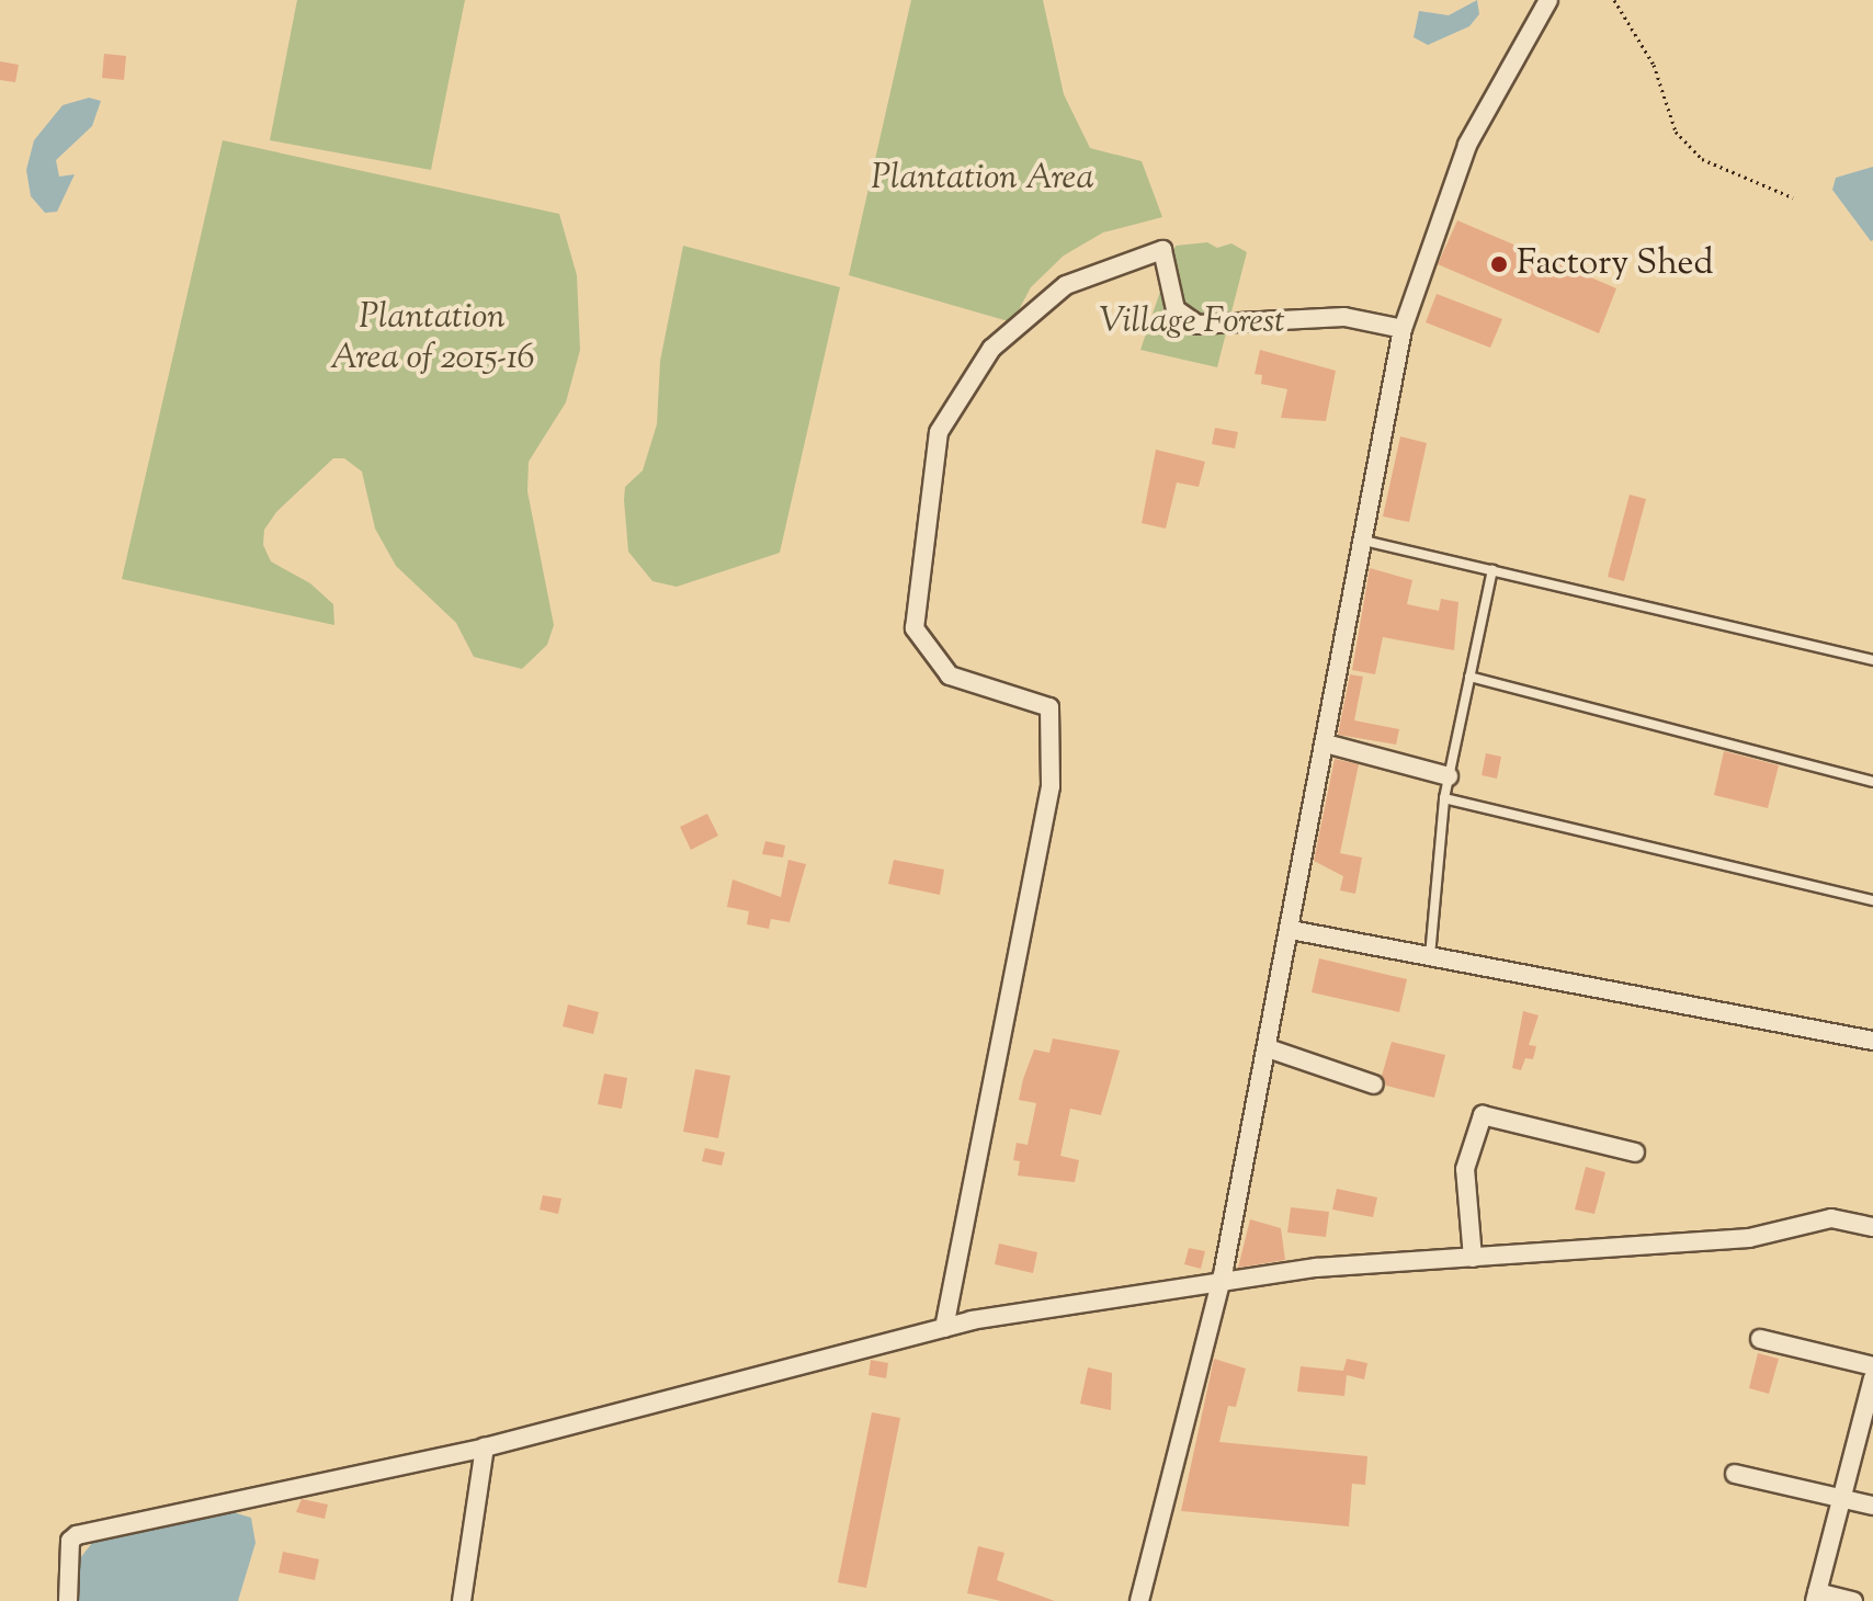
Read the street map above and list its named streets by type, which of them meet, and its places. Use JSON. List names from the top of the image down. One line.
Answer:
{"parks":["Plantation Area","Plantation Area of 2015-16","Village Forest"],"places":["Factory Shed"]}
